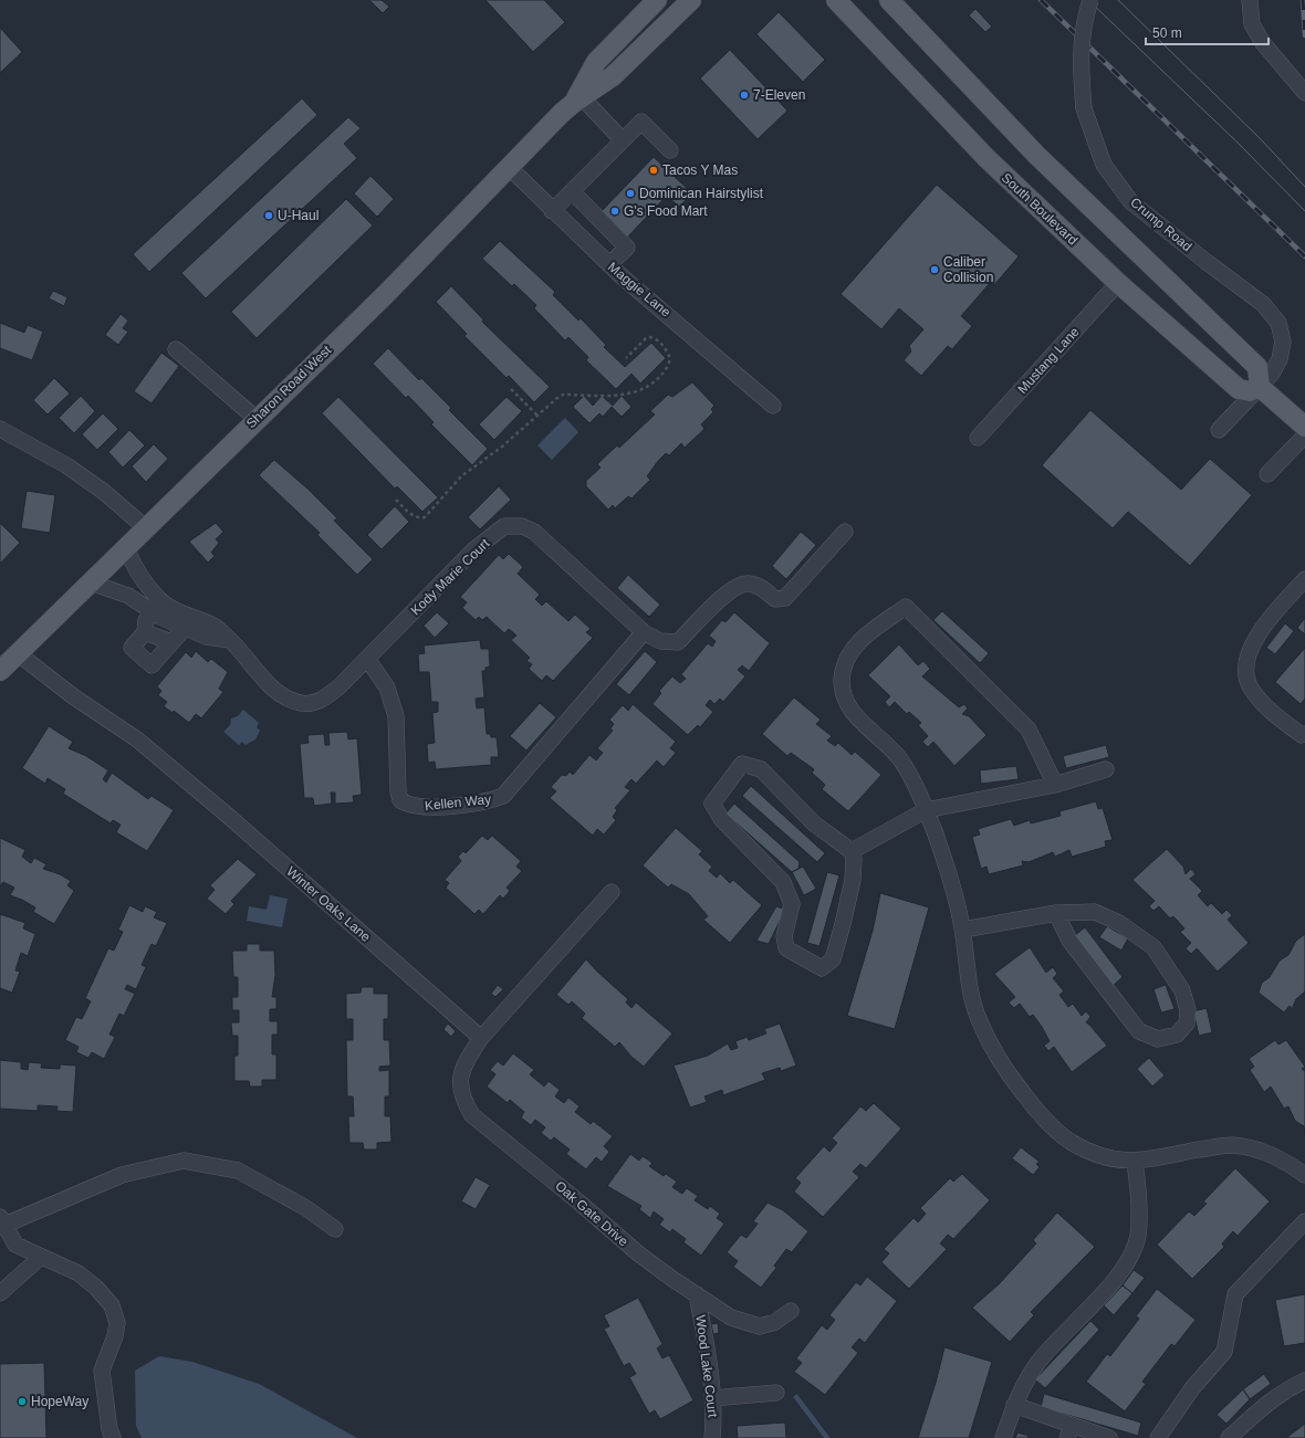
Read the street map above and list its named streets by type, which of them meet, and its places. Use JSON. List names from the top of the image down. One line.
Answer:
{"streets":{"main road":["South Boulevard","Sharon Road West"],"street":["Crump Road","Maggie Lane","Mustang Lane","Kody Marie Court","Kellen Way","Winter Oaks Lane","Oak Gate Drive","Wood Lake Court"]},"crossings":[["South Boulevard","Crump Road"],["South Boulevard","Mustang Lane"],["Maggie Lane","Sharon Road West"],["Sharon Road West","Kody Marie Court"],["Sharon Road West","Winter Oaks Lane"],["Kody Marie Court","Kellen Way"],["Winter Oaks Lane","Oak Gate Drive"],["Oak Gate Drive","Wood Lake Court"]],"places":["7-Eleven","Tacos Y Mas","Dominican Hairstylist","G's Food Mart","U-Haul","Caliber Collision","HopeWay"],"scale_bar":"50 m"}
